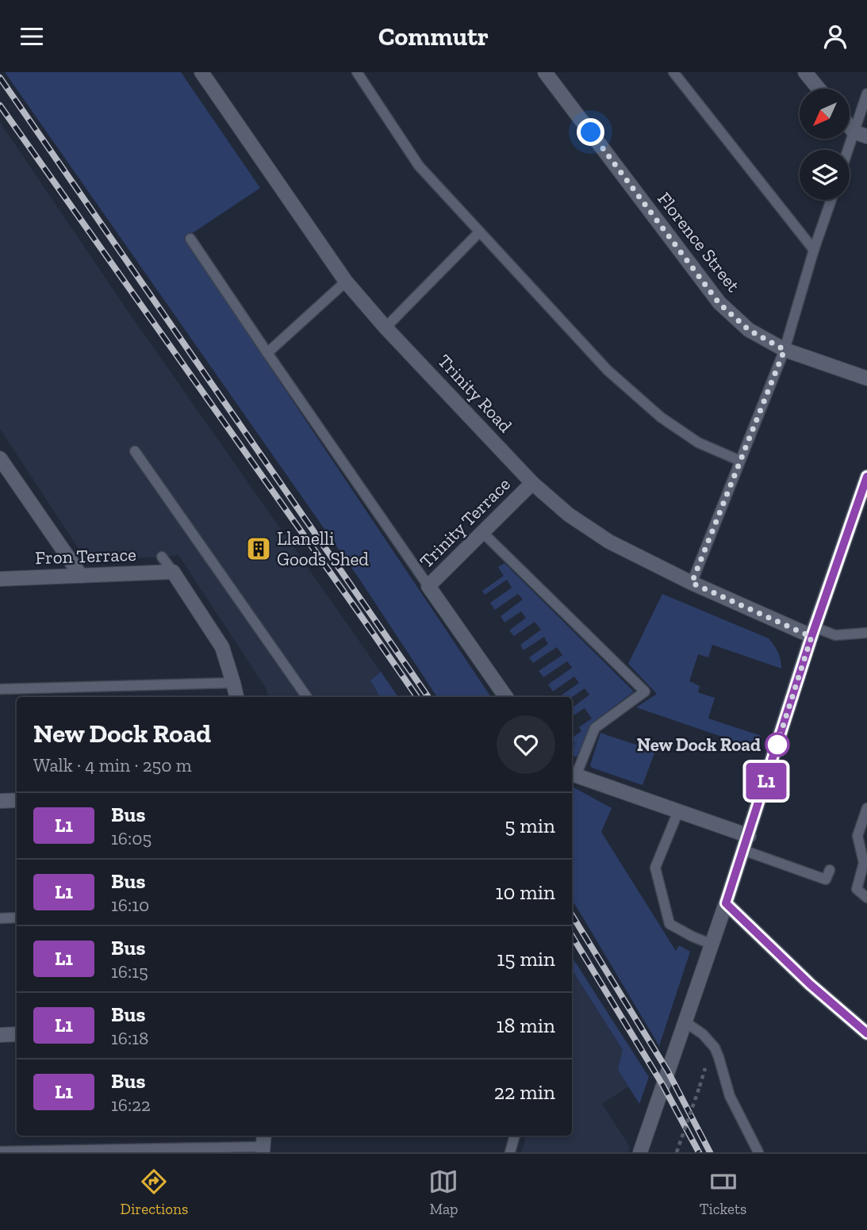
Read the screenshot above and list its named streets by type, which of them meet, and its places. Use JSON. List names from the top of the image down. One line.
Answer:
{"streets":{"street":["Florence Street","Trinity Road","Trinity Terrace","Fron Terrace"]},"crossings":[["Trinity Road","Trinity Terrace"]],"places":{"building":["Llanelli Goods Shed"],"other":["New Dock Road"]},"lines":["bus line L1"],"north":"bottom left","page":{"header":"Commutr","on_map":"L1","heading":["New Dock Road","Walk · 4 min · 250 m"],"list":[{"mark":"L1","name":"Bus","note":"16:05","value":"5 min"},{"mark":"L1","name":"Bus","note":"16:10","value":"10 min"},{"mark":"L1","name":"Bus","note":"16:15","value":"15 min"},{"mark":"L1","name":"Bus","note":"16:18","value":"18 min"},{"mark":"L1","name":"Bus","note":"16:22","value":"22 min"}],"tabs":["Directions","Map","Tickets"]}}
